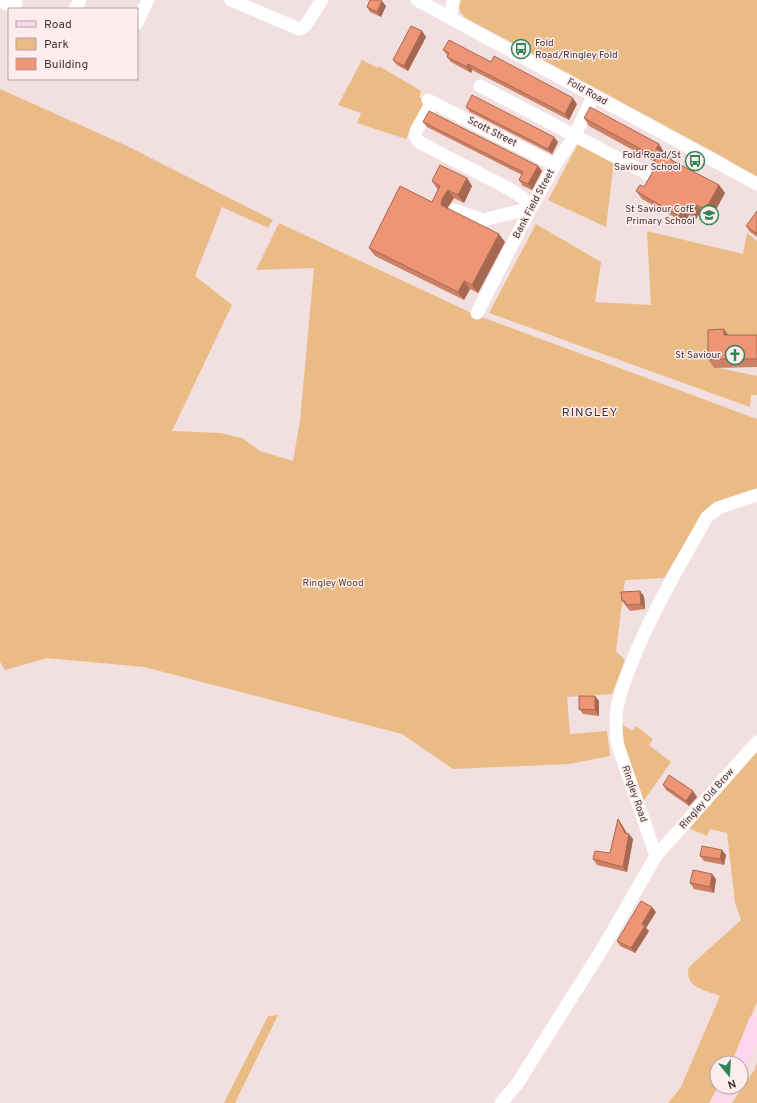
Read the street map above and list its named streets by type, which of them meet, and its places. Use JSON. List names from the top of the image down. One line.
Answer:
{"streets":{"street":["Fold Road","Scott Street","Bank Field Street","Ringley Road","Ringley Old Brow"]},"crossings":[["Fold Road","Bank Field Street"],["Scott Street","Bank Field Street"],["Ringley Road","Ringley Old Brow"]],"districts":["RINGLEY"],"parks":["Ringley Wood"],"places":{"bus stop":["Fold Road/Ringley Fold","Fold Road/St Saviour School"],"school or university":["St Saviour CofE Primary School"],"church":["St Saviour"]},"legend":["Road","Park","Building"],"north":"bottom"}
